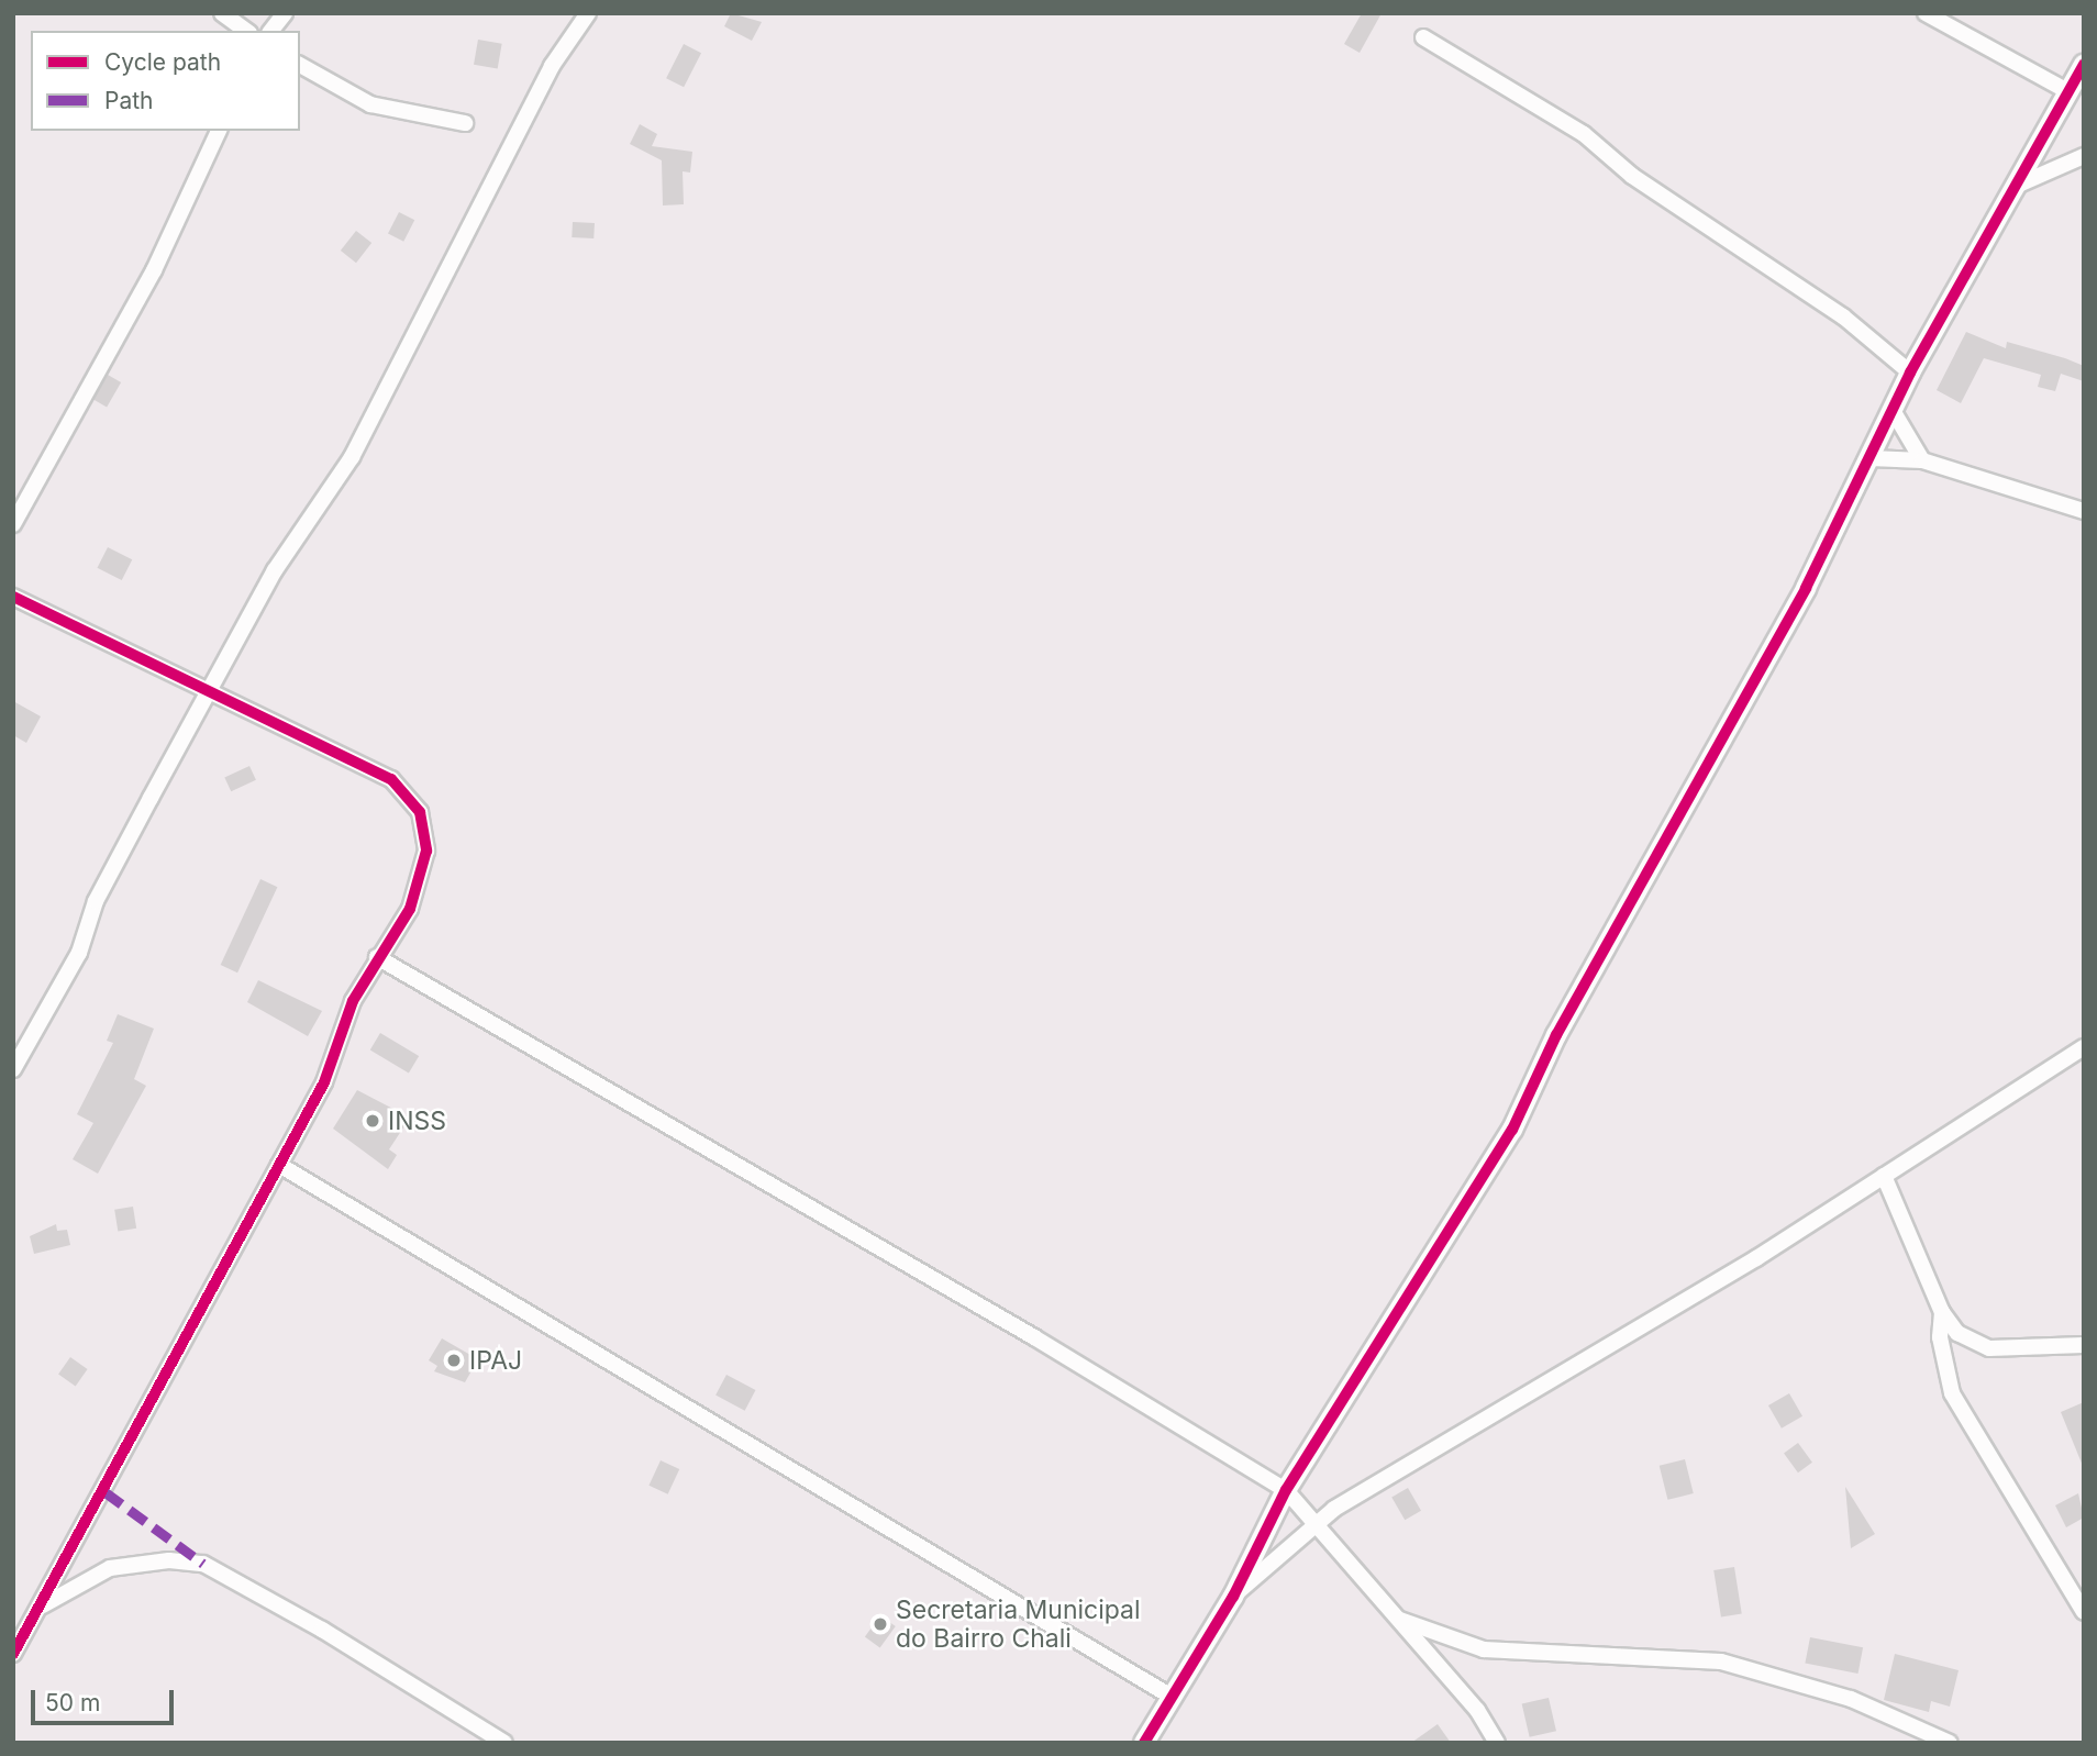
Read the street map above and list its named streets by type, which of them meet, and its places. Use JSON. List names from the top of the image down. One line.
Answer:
{"places":["INSS","IPAJ","Secretaria Municipal do Bairro Chali"],"legend":["Cycle path","Path"],"scale_bar":"50 m"}
